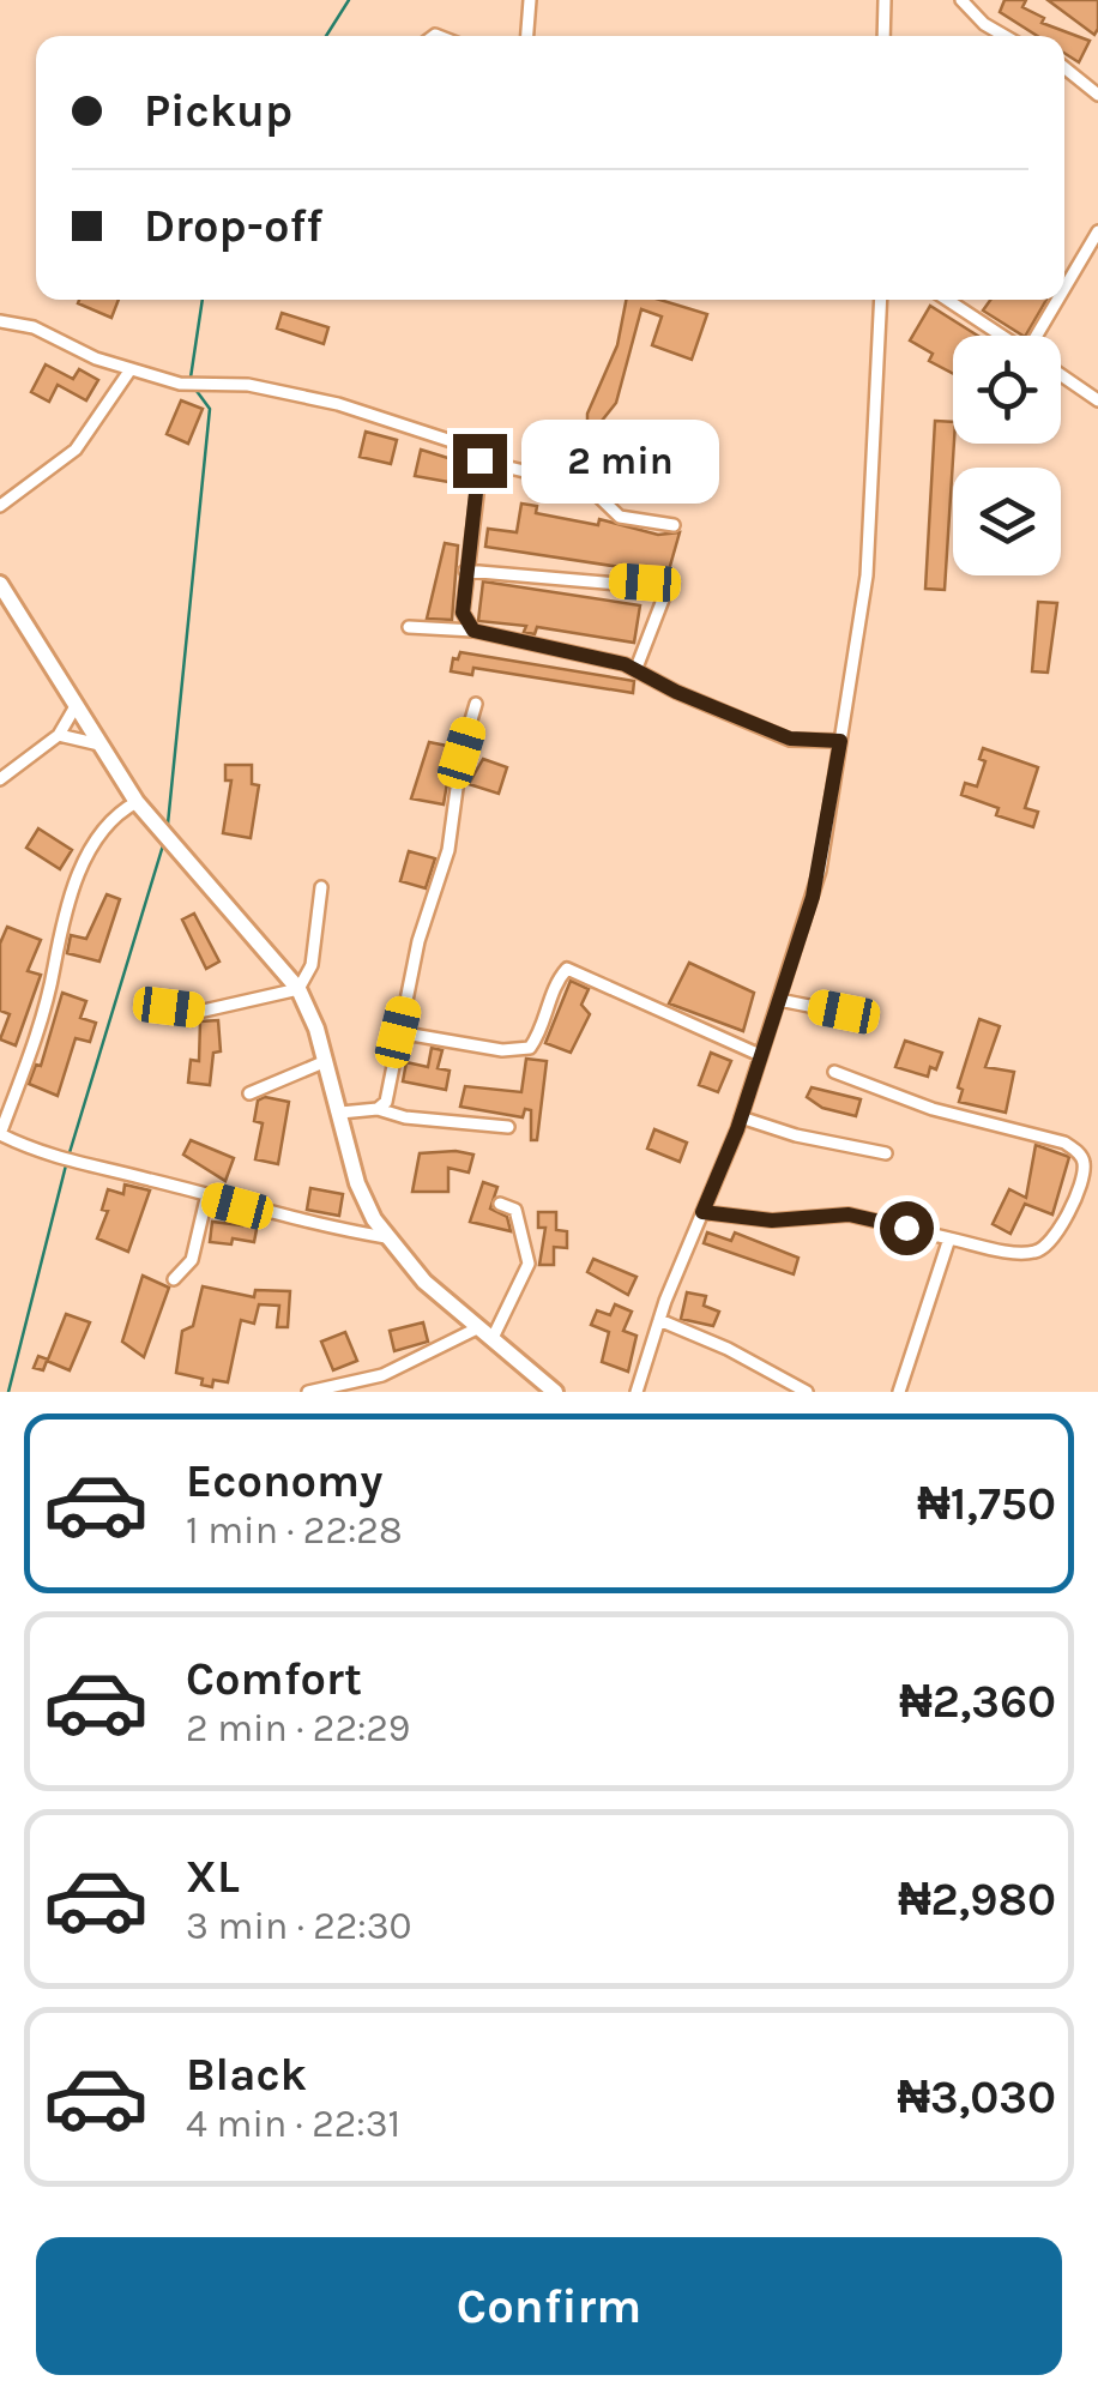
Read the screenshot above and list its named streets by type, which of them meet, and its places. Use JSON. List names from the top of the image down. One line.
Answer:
{"page":{"banner":["Pickup","Drop-off"],"bubble":"2 min","list":[{"name":"Economy","note":"1 min · 22:28","value":"₦1,750"},{"name":"Comfort","note":"2 min · 22:29","value":"₦2,360"},{"name":"XL","note":"3 min · 22:30","value":"₦2,980"},{"name":"Black","note":"4 min · 22:31","value":"₦3,030"}],"buttons":"Confirm"}}
